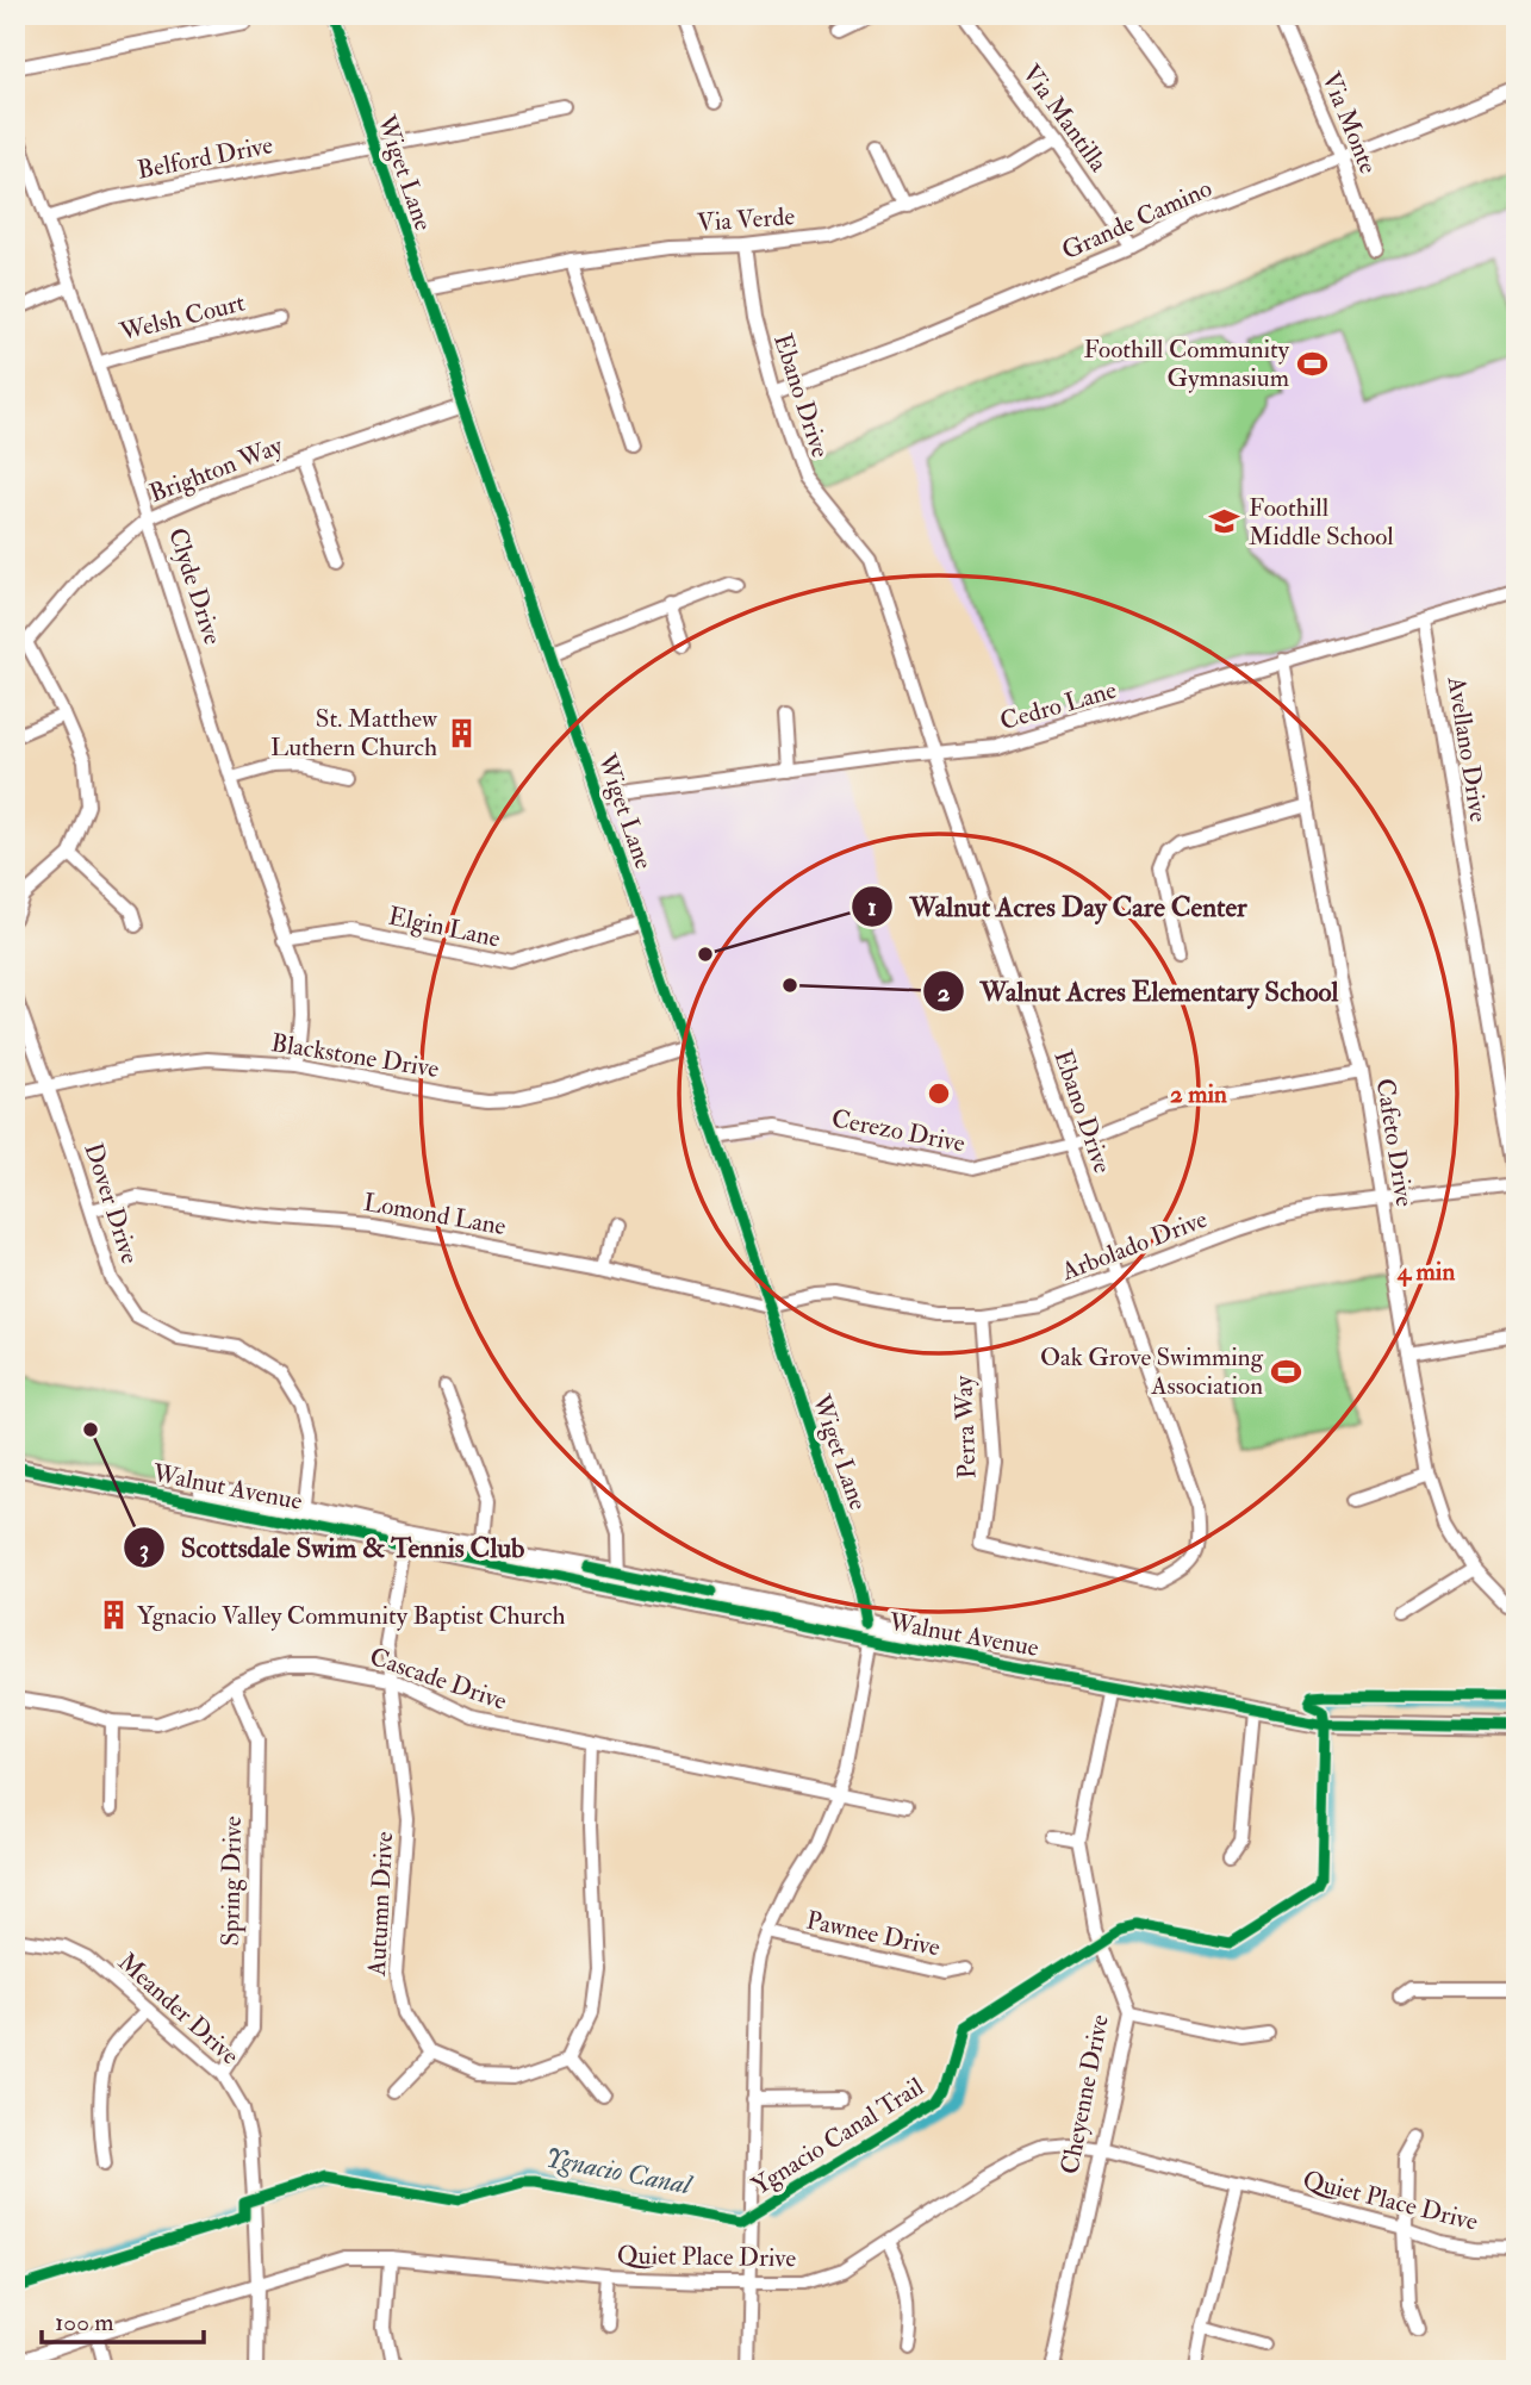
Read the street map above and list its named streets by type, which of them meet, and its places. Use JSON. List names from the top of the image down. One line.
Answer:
{"streets":{"street":["Via Mantilla","Via Monte","Belford Drive","Wiget Lane","Via Verde","Grande Camino","Welsh Court","Ebano Drive","Brighton Way","Clyde Drive","Cedro Lane","Avellano Drive","Elgin Lane","Blackstone Drive","Cerezo Drive","Cafeto Drive","Dover Drive","Lomond Lane","Arbolado Drive","Perra Way","Walnut Avenue","Cascade Drive","Spring Drive","Autumn Drive","Pawnee Drive","Meander Drive","Cheyenne Drive","Quiet Place Drive"],"cycle path":["Ygnacio Canal Trail"]},"crossings":[["Via Mantilla","Via Verde"],["Via Mantilla","Grande Camino"],["Via Monte","Grande Camino"],["Belford Drive","Wiget Lane"],["Belford Drive","Clyde Drive"],["Wiget Lane","Via Verde"],["Wiget Lane","Brighton Way"],["Wiget Lane","Cedro Lane"],["Wiget Lane","Elgin Lane"],["Wiget Lane","Blackstone Drive"],["Wiget Lane","Cerezo Drive"],["Wiget Lane","Lomond Lane"],["Wiget Lane","Arbolado Drive"],["Wiget Lane","Walnut Avenue"],["Wiget Lane","Cascade Drive"],["Wiget Lane","Pawnee Drive"],["Wiget Lane","Quiet Place Drive"],["Via Verde","Ebano Drive"],["Grande Camino","Ebano Drive"],["Welsh Court","Clyde Drive"],["Ebano Drive","Cedro Lane"],["Ebano Drive","Cerezo Drive"],["Ebano Drive","Arbolado Drive"],["Ebano Drive","Perra Way"],["Brighton Way","Clyde Drive"],["Clyde Drive","Elgin Lane"],["Clyde Drive","Blackstone Drive"],["Cedro Lane","Avellano Drive"],["Cedro Lane","Cafeto Drive"],["Avellano Drive","Arbolado Drive"],["Blackstone Drive","Dover Drive"],["Cerezo Drive","Cafeto Drive"],["Cafeto Drive","Arbolado Drive"],["Dover Drive","Lomond Lane"],["Dover Drive","Walnut Avenue"],["Lomond Lane","Arbolado Drive"],["Arbolado Drive","Perra Way"],["Walnut Avenue","Autumn Drive"],["Walnut Avenue","Cheyenne Drive"],["Cascade Drive","Spring Drive"],["Cascade Drive","Autumn Drive"],["Spring Drive","Meander Drive"],["Meander Drive","Quiet Place Drive"],["Cheyenne Drive","Quiet Place Drive"]],"water":["Ygnacio Canal"],"places":{"sports":["Foothill Community Gymnasium","Oak Grove Swimming Association"],"school or university":["Foothill Middle School"],"building":["St. Matthew Luthern Church","Ygnacio Valley Community Baptist Church"],"other":["Walnut Acres Day Care Center","Walnut Acres Elementary School","Scottsdale Swim & Tennis Club"]},"scale_bar":"100 m","rings":["2 min","4 min"]}
